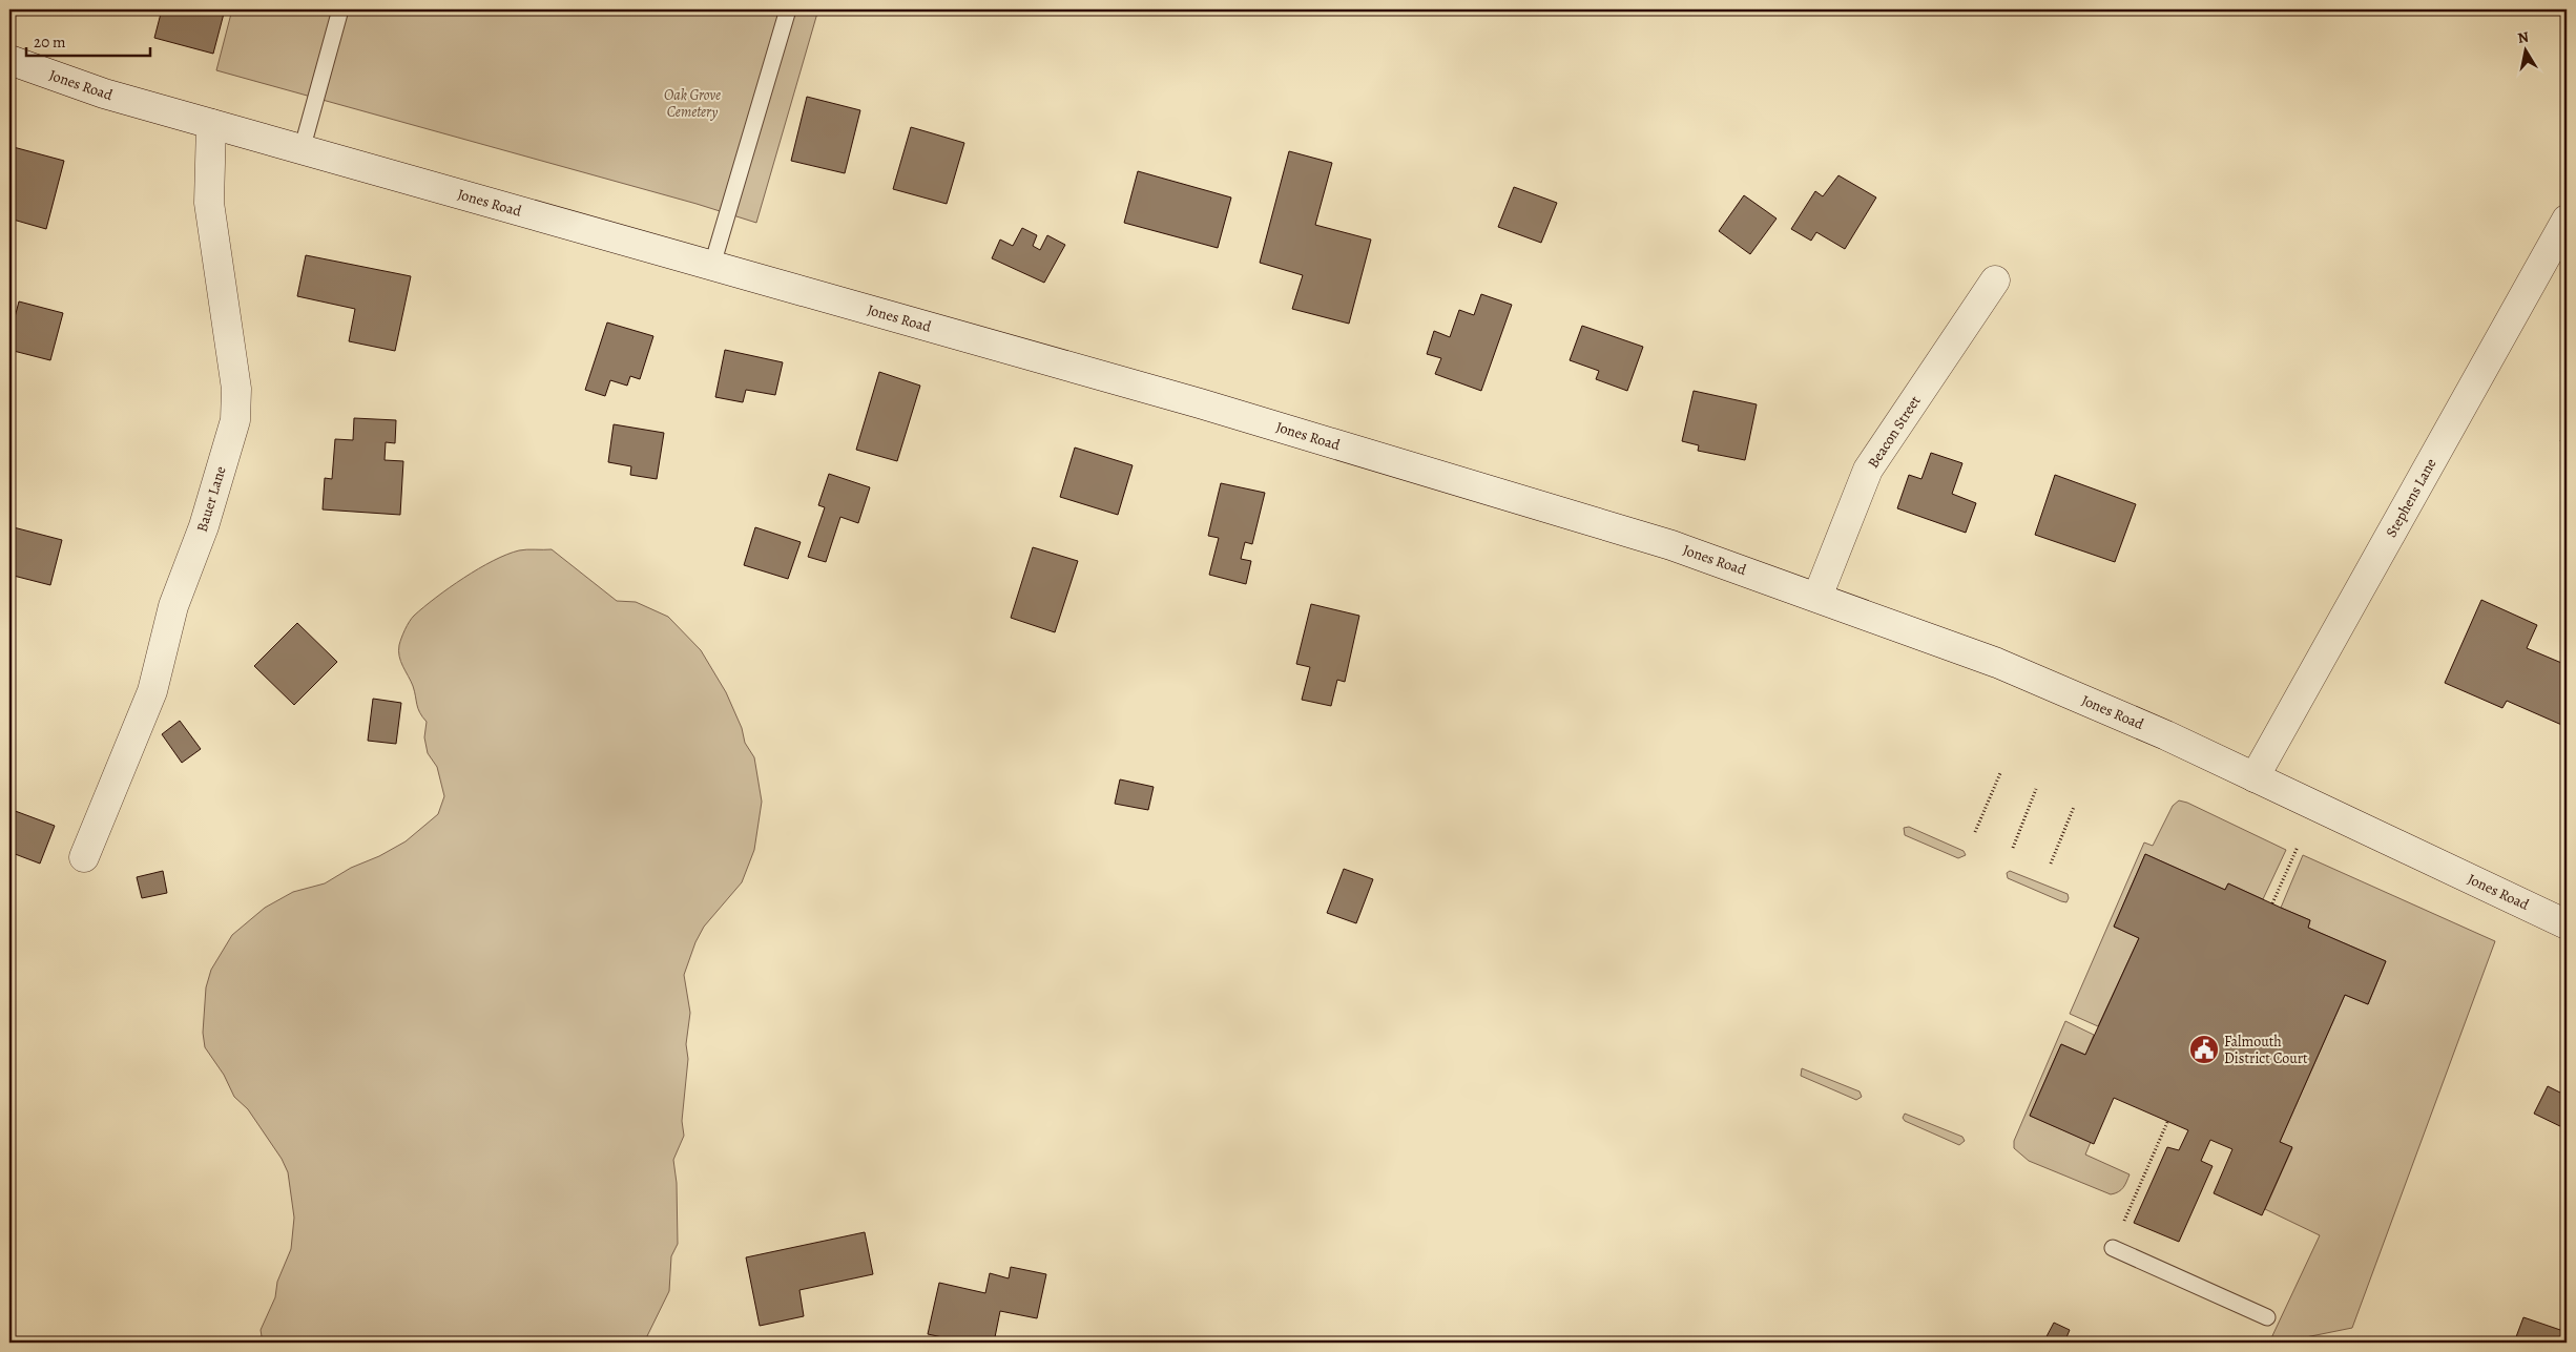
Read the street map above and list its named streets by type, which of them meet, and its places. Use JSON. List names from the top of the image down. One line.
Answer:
{"streets":{"main road":["Jones Road","Beacon Street","Stephens Lane","Bauer Lane"]},"crossings":[["Jones Road","Beacon Street"],["Jones Road","Stephens Lane"],["Jones Road","Bauer Lane"]],"parks":["Oak Grove Cemetery"],"places":{"public building":["Falmouth District Court"]},"scale_bar":"20 m","north":"top"}
